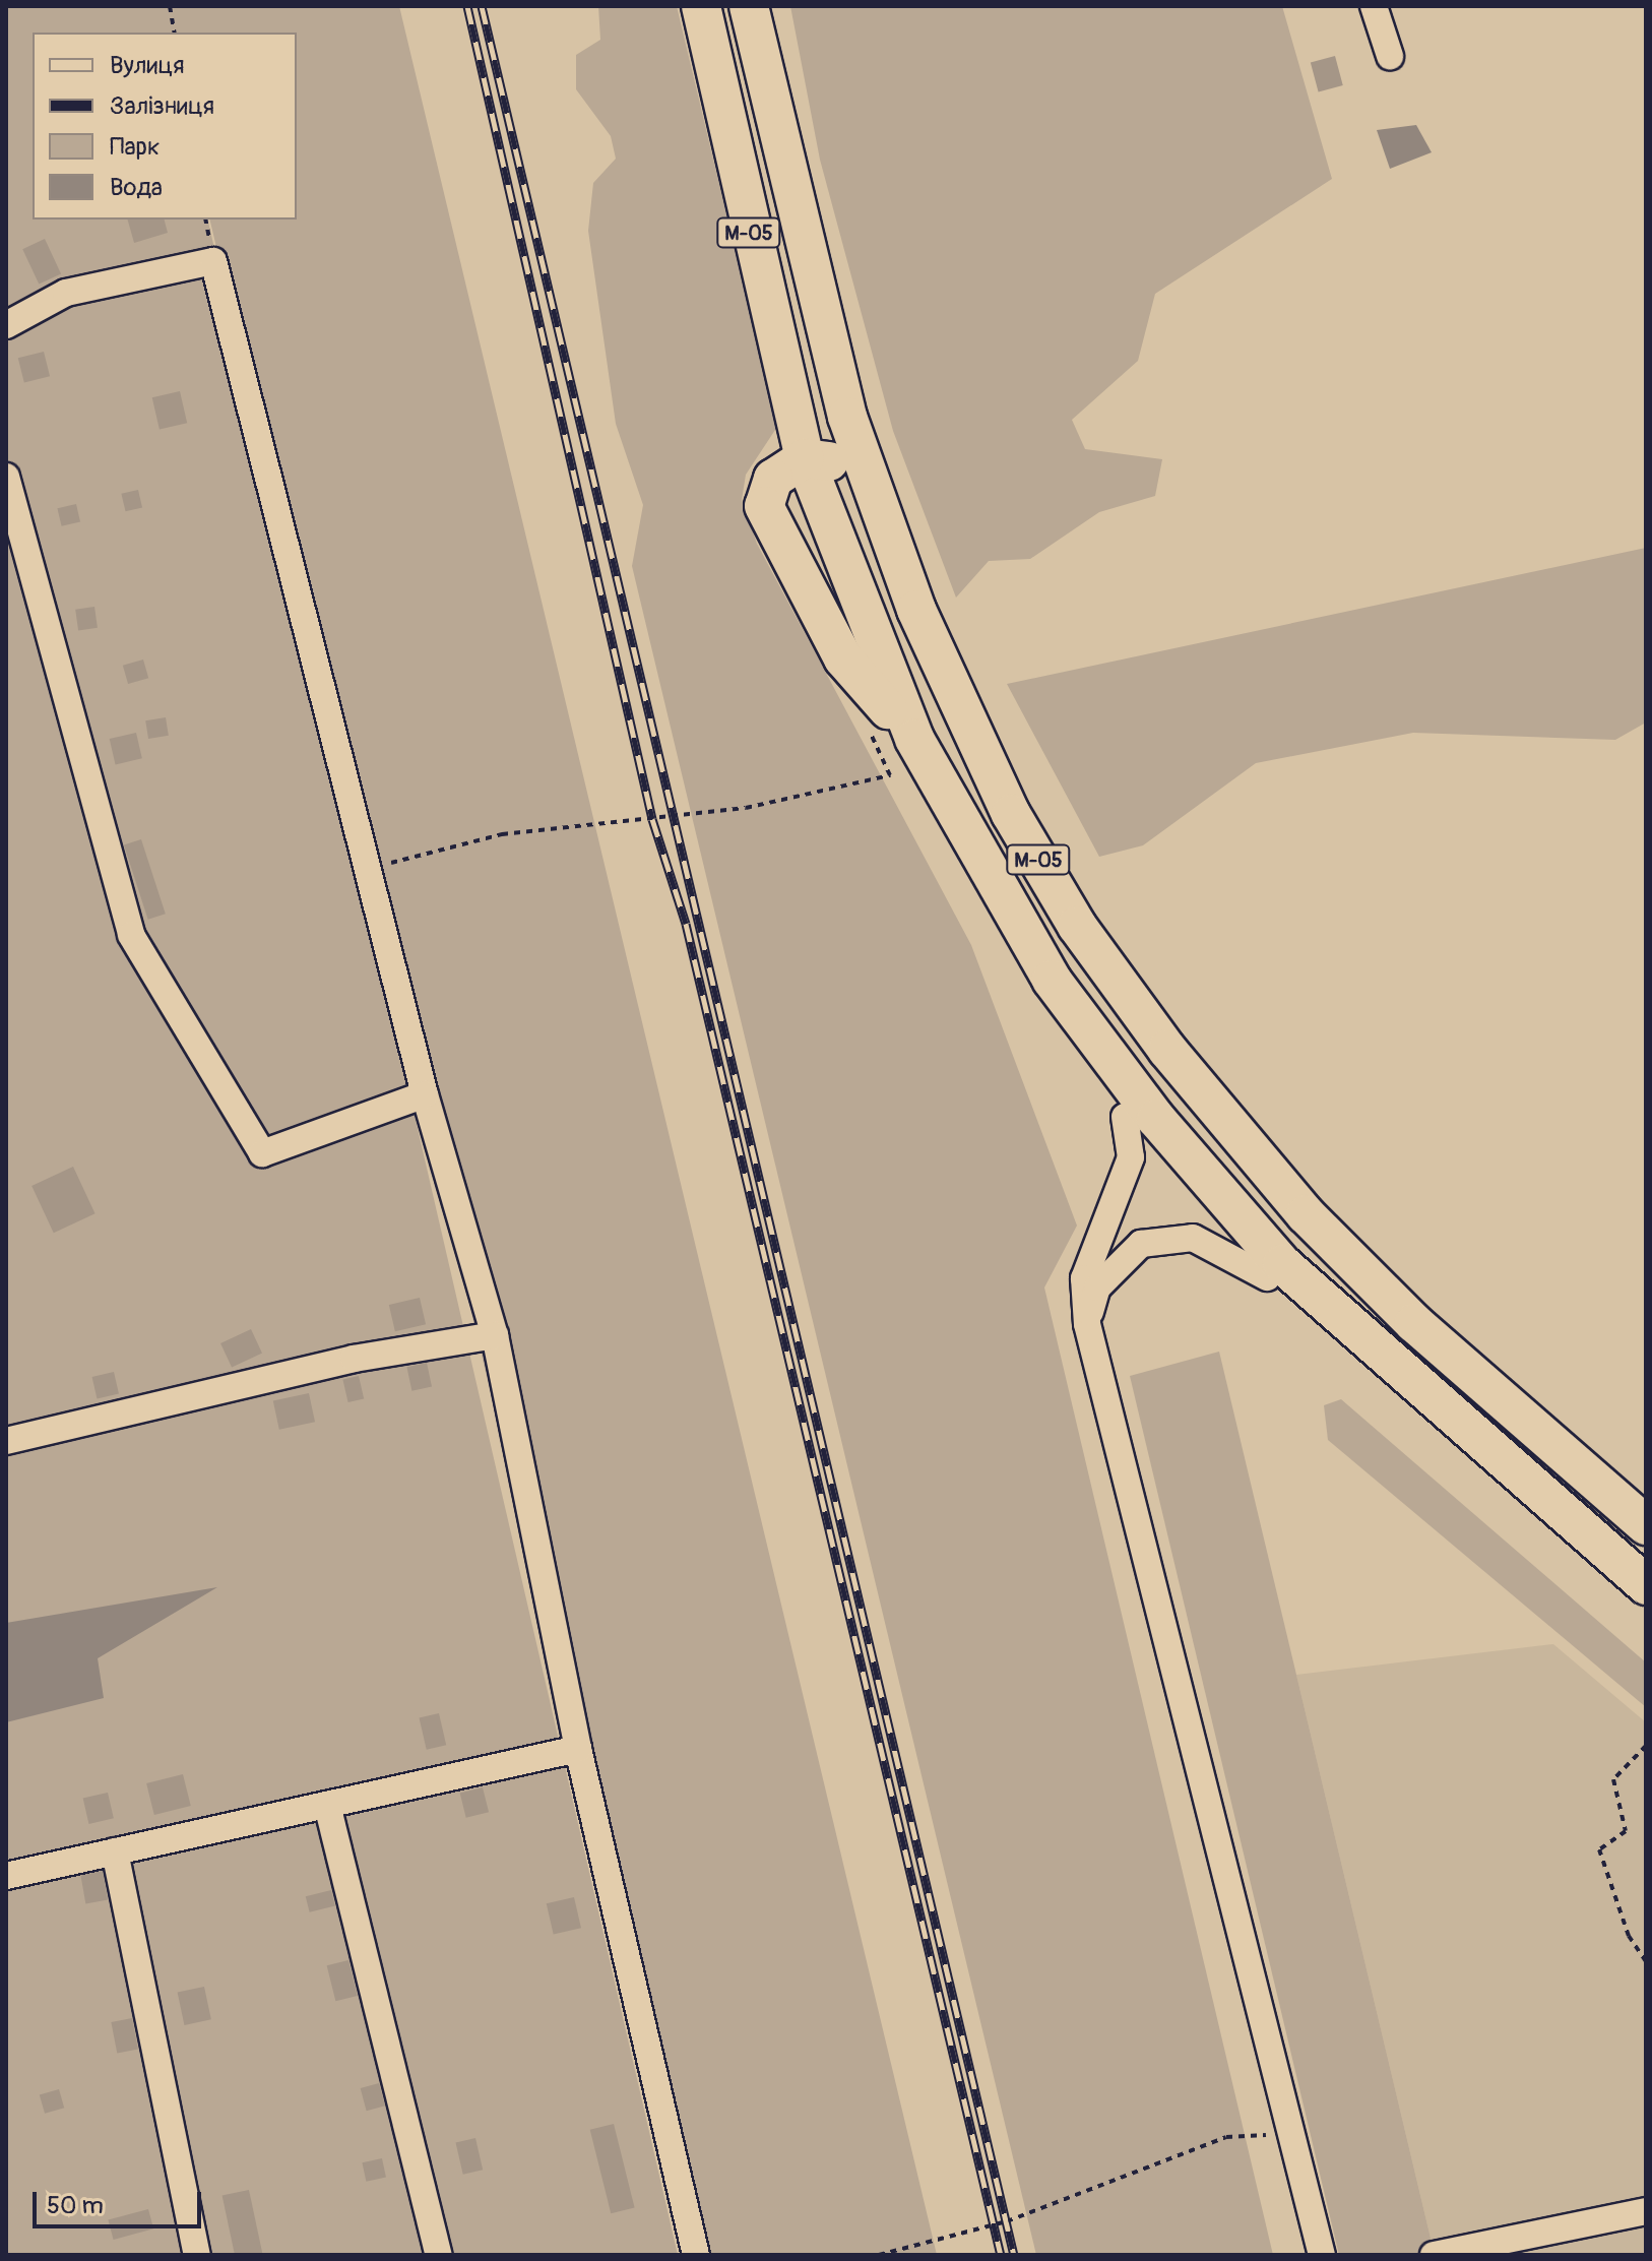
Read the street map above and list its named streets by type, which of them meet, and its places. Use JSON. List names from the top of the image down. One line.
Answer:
{"streets":{"highway":["М-05"]},"legend":["Вулиця","Залізниця","Парк","Вода"],"scale_bar":"50 m"}
